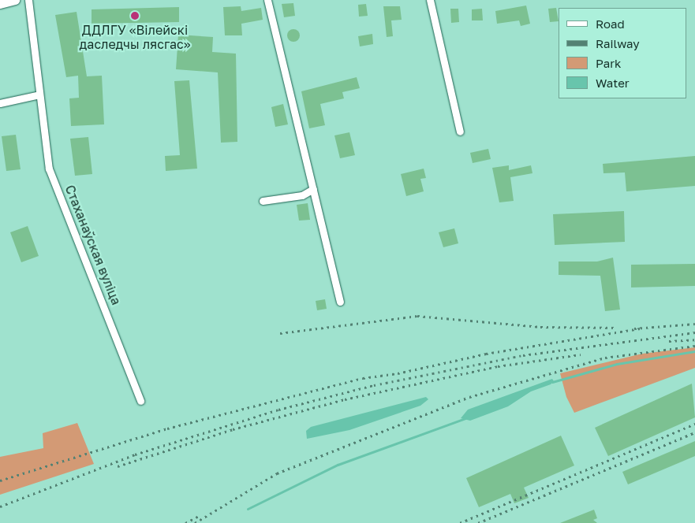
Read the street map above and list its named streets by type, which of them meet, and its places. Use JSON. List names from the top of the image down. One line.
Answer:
{"streets":{"street":["Стаханаўская вуліца"]},"places":["ДДЛГУ «Вілейскі даследчы лясгас»"],"legend":["Road","Railway","Park","Water"]}
